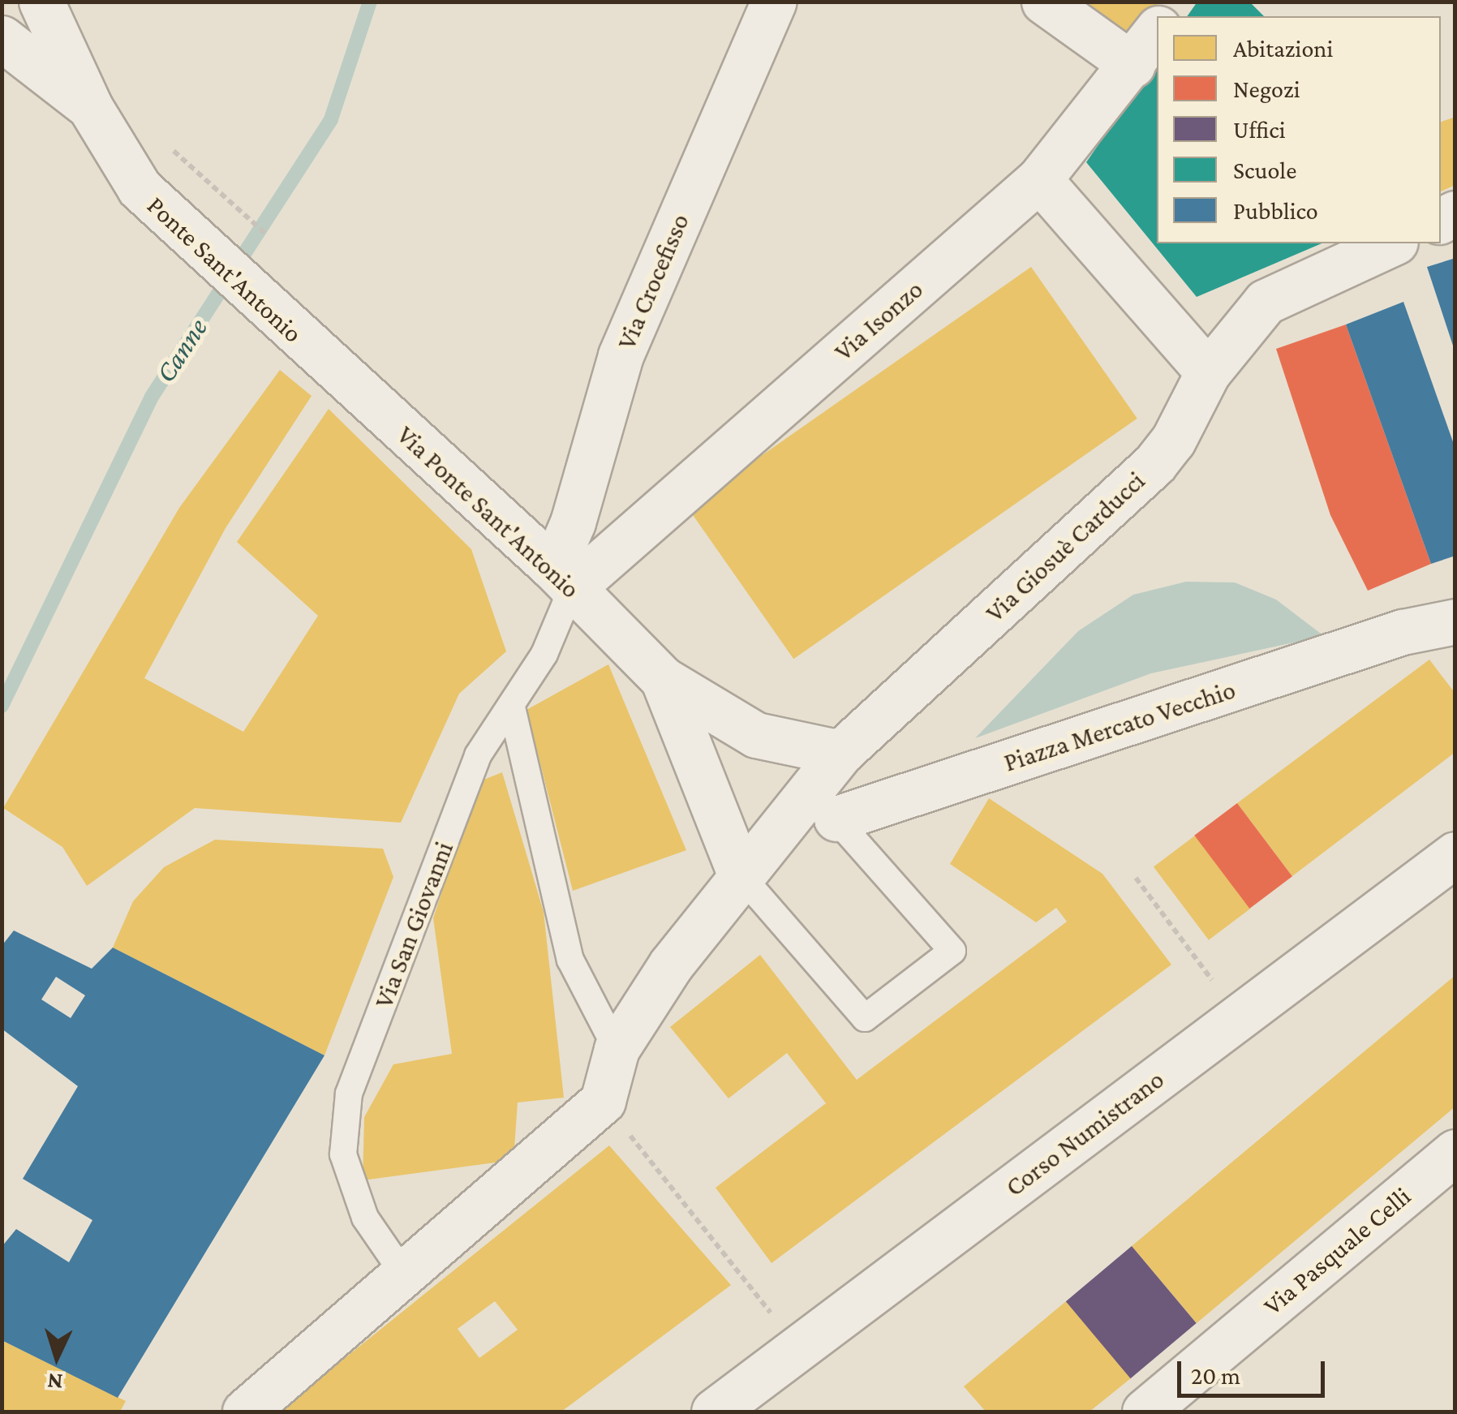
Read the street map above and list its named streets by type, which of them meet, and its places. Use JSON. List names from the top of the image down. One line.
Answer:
{"streets":{"street":["Ponte Sant'Antonio","Via Crocefisso","Via Isonzo","Via Ponte Sant'Antonio","Via Giosuè Carducci","Piazza Mercato Vecchio","Corso Numistrano","Via Pasquale Celli"],"lane":["Via San Giovanni"]},"crossings":[["Ponte Sant'Antonio","Via Ponte Sant'Antonio"],["Via Crocefisso","Via Isonzo"],["Via Crocefisso","Via Ponte Sant'Antonio"],["Via Crocefisso","Via San Giovanni"],["Via Isonzo","Via Ponte Sant'Antonio"],["Via Isonzo","Via San Giovanni"],["Via Ponte Sant'Antonio","Via San Giovanni"],["Via Giosuè Carducci","Piazza Mercato Vecchio"]],"water":["Canne"],"legend":["Abitazioni","Negozi","Uffici","Scuole","Pubblico"],"scale_bar":"20 m","north":"bottom"}
